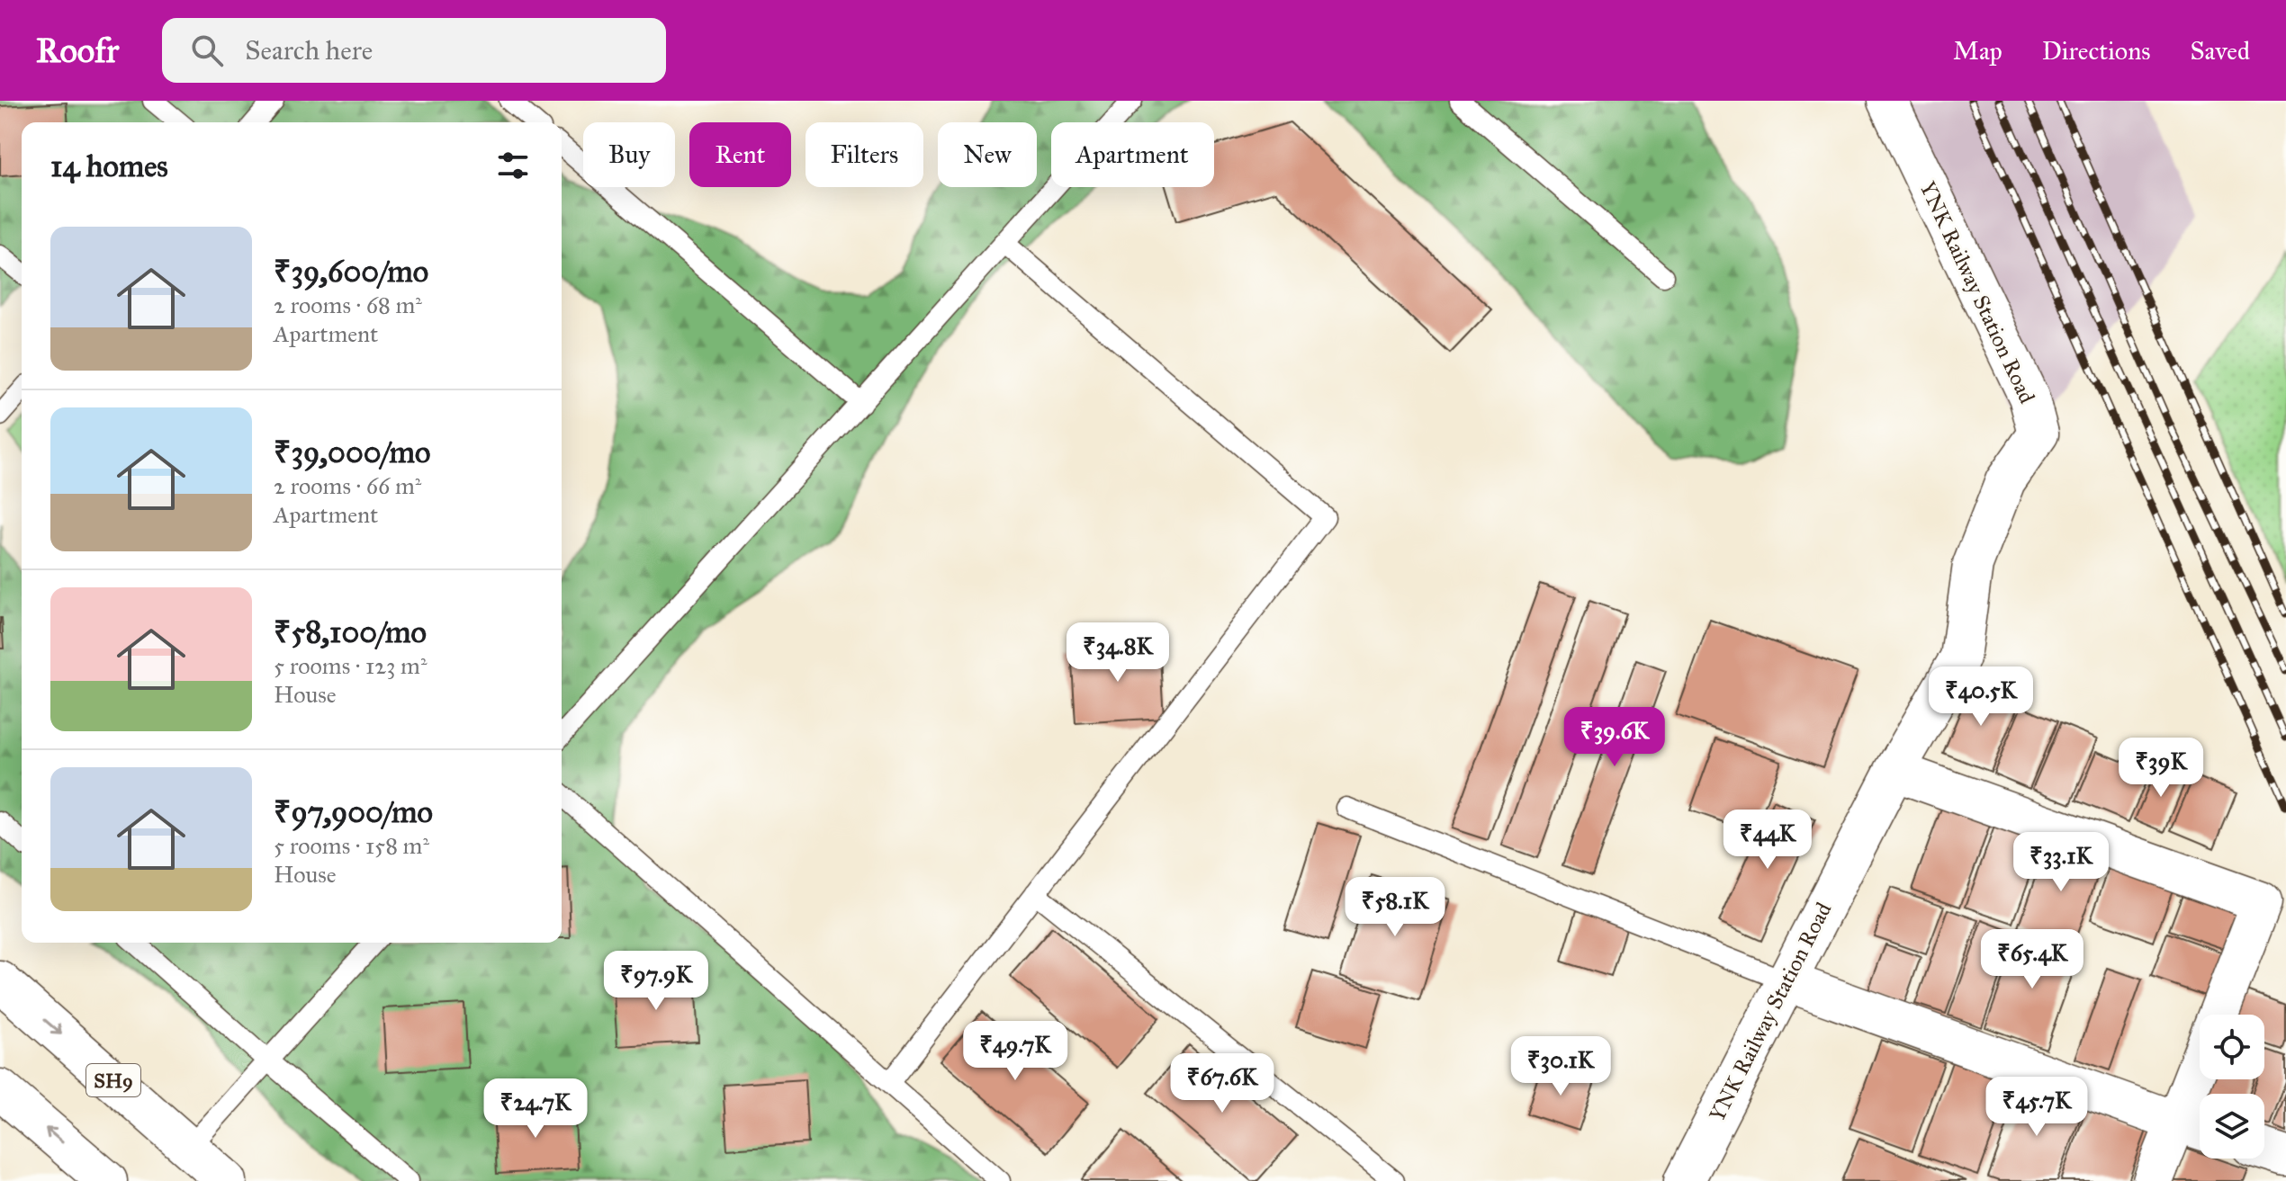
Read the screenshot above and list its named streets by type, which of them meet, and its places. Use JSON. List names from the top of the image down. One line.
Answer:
{"streets":{"street":["YNK Railway Station Road","SH9"]},"page":{"header":"Roofr","search":"Search here","nav":["Map","Directions","Saved"],"chip":["Buy","Rent","Filters","New","Apartment"],"heading":"14 homes","list":[{"name":"₹39,600/mo","note":"2 rooms · 68 m² · Apartment"},{"name":"₹39,000/mo","note":"2 rooms · 66 m² · Apartment"},{"name":"₹58,100/mo","note":"5 rooms · 123 m² · House"},{"name":"₹97,900/mo","note":"5 rooms · 158 m² · House"}],"price":["₹34.8K","₹40.5K","₹39.6K","₹39K","₹44K","₹33.1K","₹58.1K","₹65.4K","₹97.9K","₹49.7K","₹30.1K","₹67.6K","₹45.7K","₹24.7K"]}}
